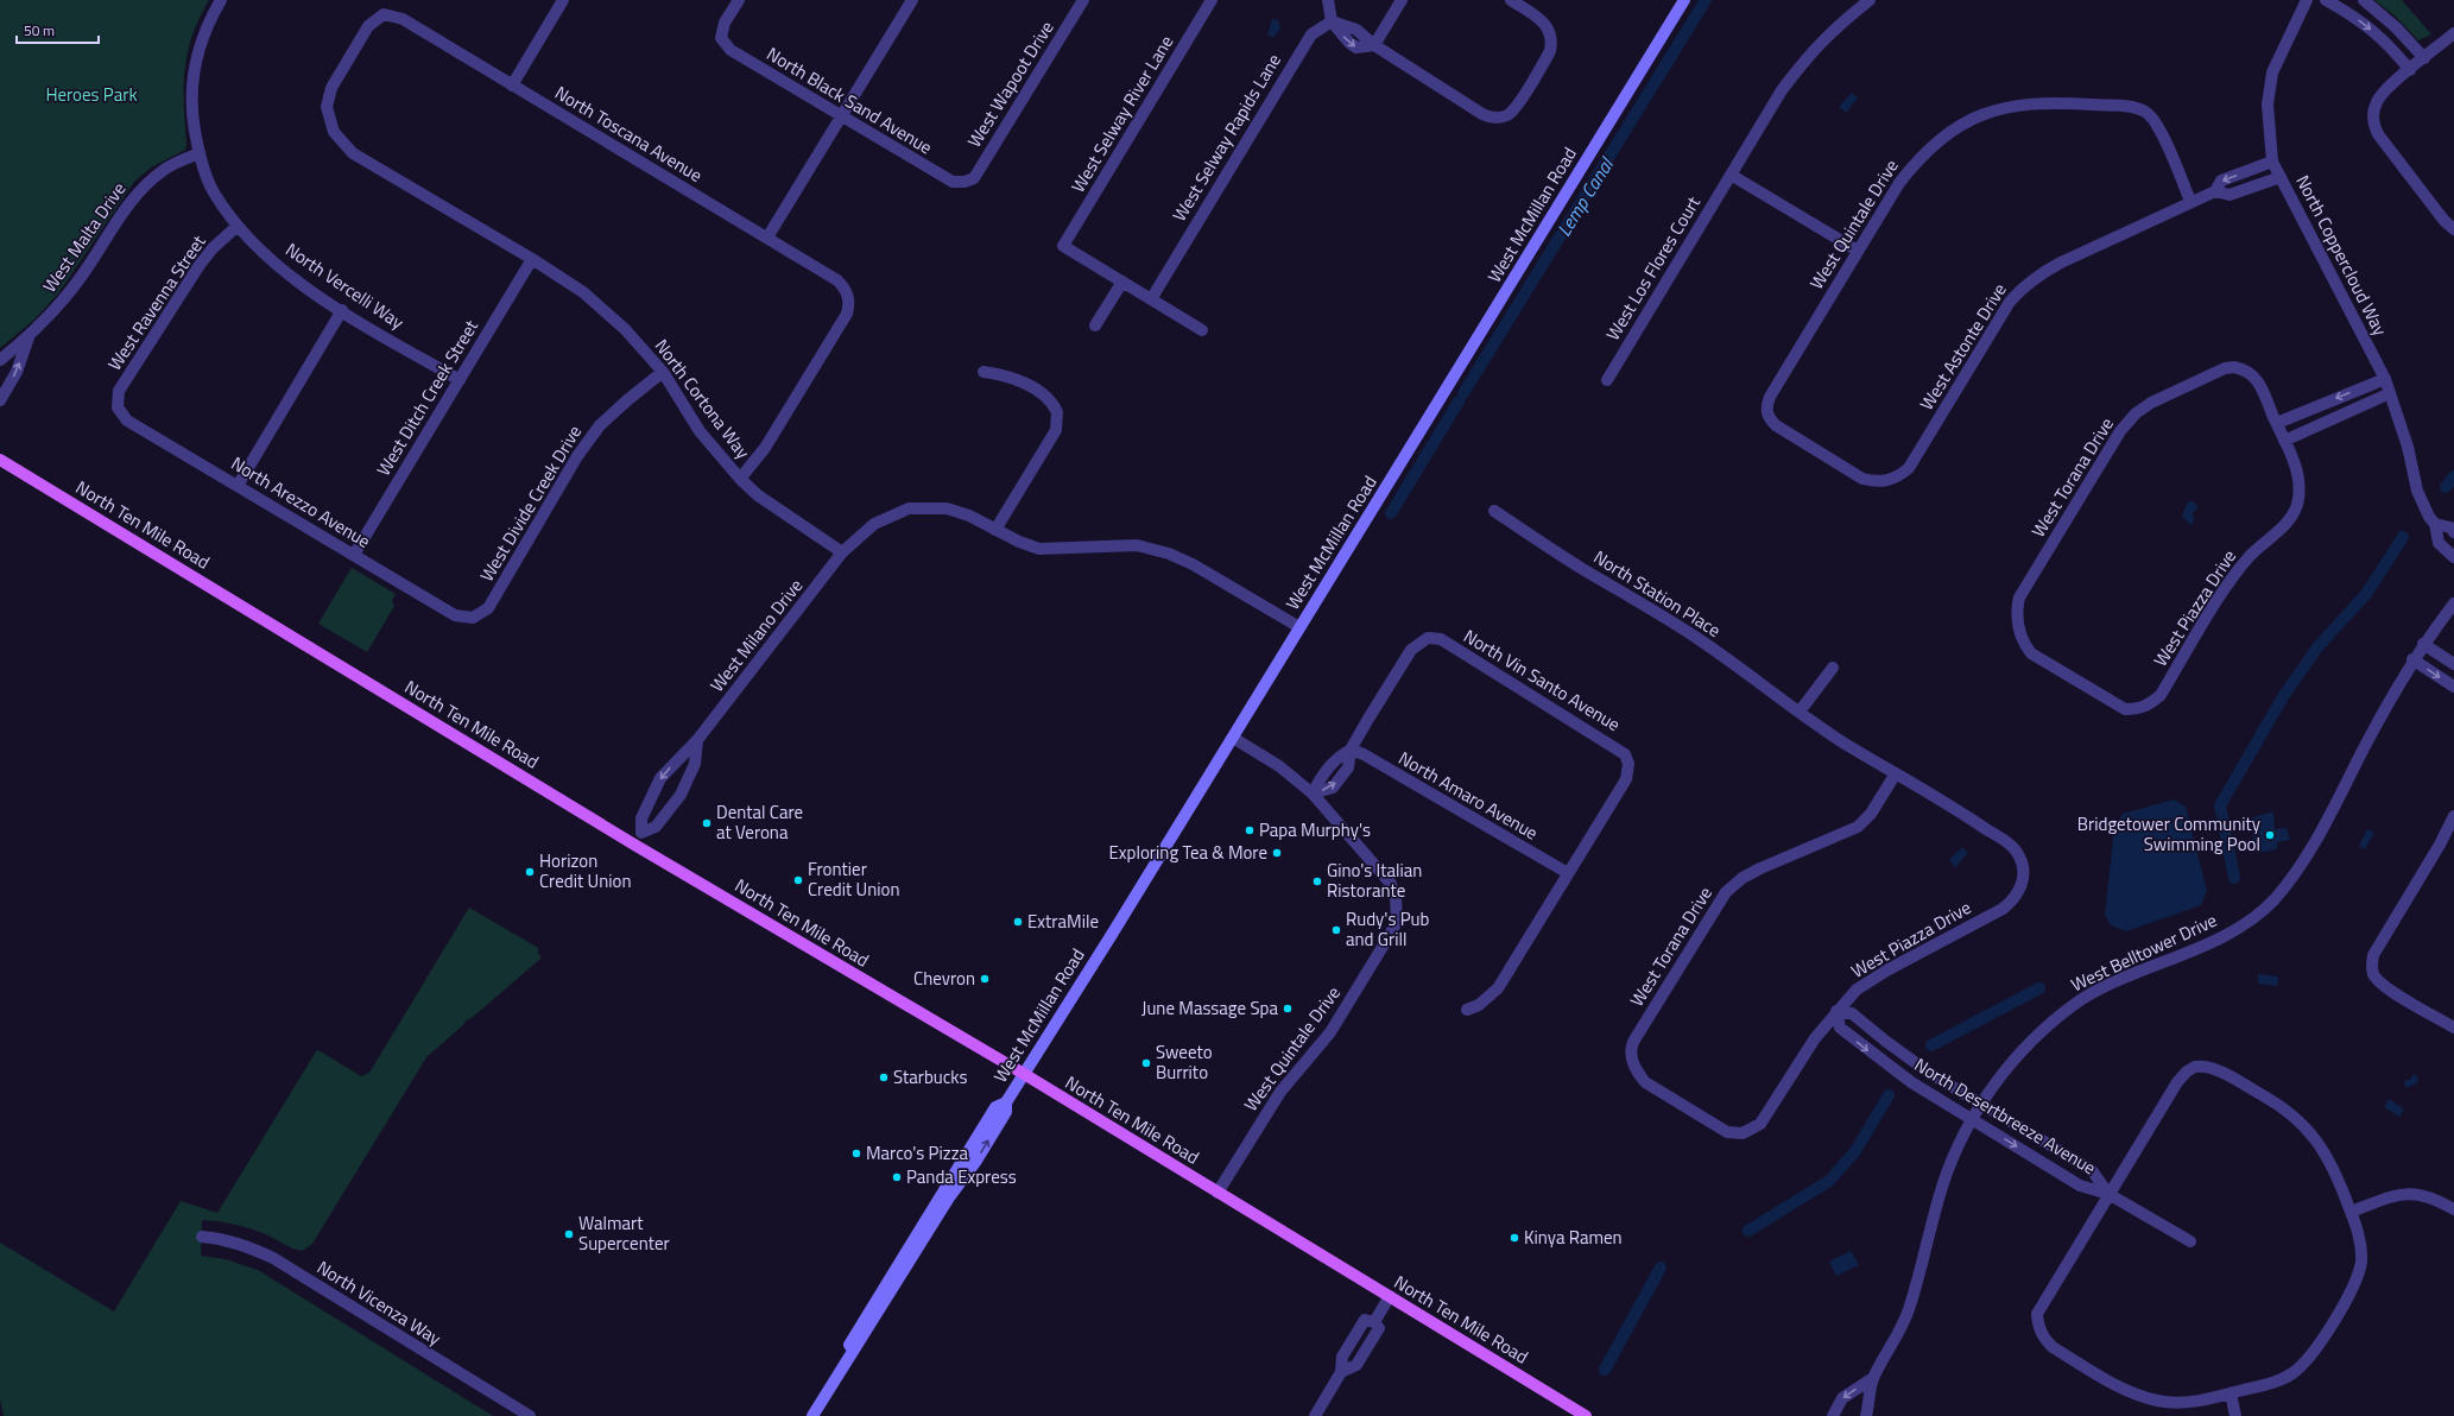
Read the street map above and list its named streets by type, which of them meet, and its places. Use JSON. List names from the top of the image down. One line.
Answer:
{"streets":{"main road":["West McMillan Road","North Ten Mile Road"],"street":["West Wapoot Drive","North Black Sand Avenue","West Selway River Lane","North Toscana Avenue","West Selway Rapids Lane","West Quintale Drive","West Malta Drive","North Coppercloud Way","West Los Flores Court","North Vercelli Way","West Ravenna Street","West Astonte Drive","West Ditch Creek Street","North Cortona Way","West Torana Drive","North Arezzo Avenue","West Divide Creek Drive","North Station Place","West Piazza Drive","West Milano Drive","North Vin Santo Avenue","North Amaro Avenue","West Belltower Drive","North Desertbreeze Avenue","North Vicenza Way"]},"crossings":[["West Wapoot Drive","North Black Sand Avenue"],["North Toscana Avenue","North Cortona Way"],["West McMillan Road","North Ten Mile Road"],["West Quintale Drive","West Astonte Drive"],["West Quintale Drive","North Ten Mile Road"],["West Malta Drive","North Vercelli Way"],["North Coppercloud Way","West Astonte Drive"],["North Vercelli Way","West Ravenna Street"],["North Vercelli Way","West Ditch Creek Street"],["West Ravenna Street","North Arezzo Avenue"],["West Ditch Creek Street","North Cortona Way"],["West Ditch Creek Street","North Arezzo Avenue"],["North Cortona Way","West Divide Creek Drive"],["North Cortona Way","West Milano Drive"],["West Torana Drive","North Station Place"],["West Torana Drive","West Piazza Drive"],["North Arezzo Avenue","West Divide Creek Drive"],["North Ten Mile Road","West Milano Drive"],["North Station Place","West Piazza Drive"],["West Piazza Drive","North Desertbreeze Avenue"],["North Vin Santo Avenue","North Amaro Avenue"],["West Belltower Drive","North Desertbreeze Avenue"]],"water":["Lemp Canal"],"parks":["Heroes Park"],"places":["Dental Care at Verona","Papa Murphy's","Bridgetower Community Swimming Pool","Exploring Tea & More","Horizon Credit Union","Frontier Credit Union","Gino's Italian Ristorante","ExtraMile","Rudy's Pub and Grill","Chevron","June Massage Spa","Sweeto Burrito","Starbucks","Marco's Pizza","Panda Express","Walmart Supercenter","Kinya Ramen"],"scale_bar":"50 m"}
